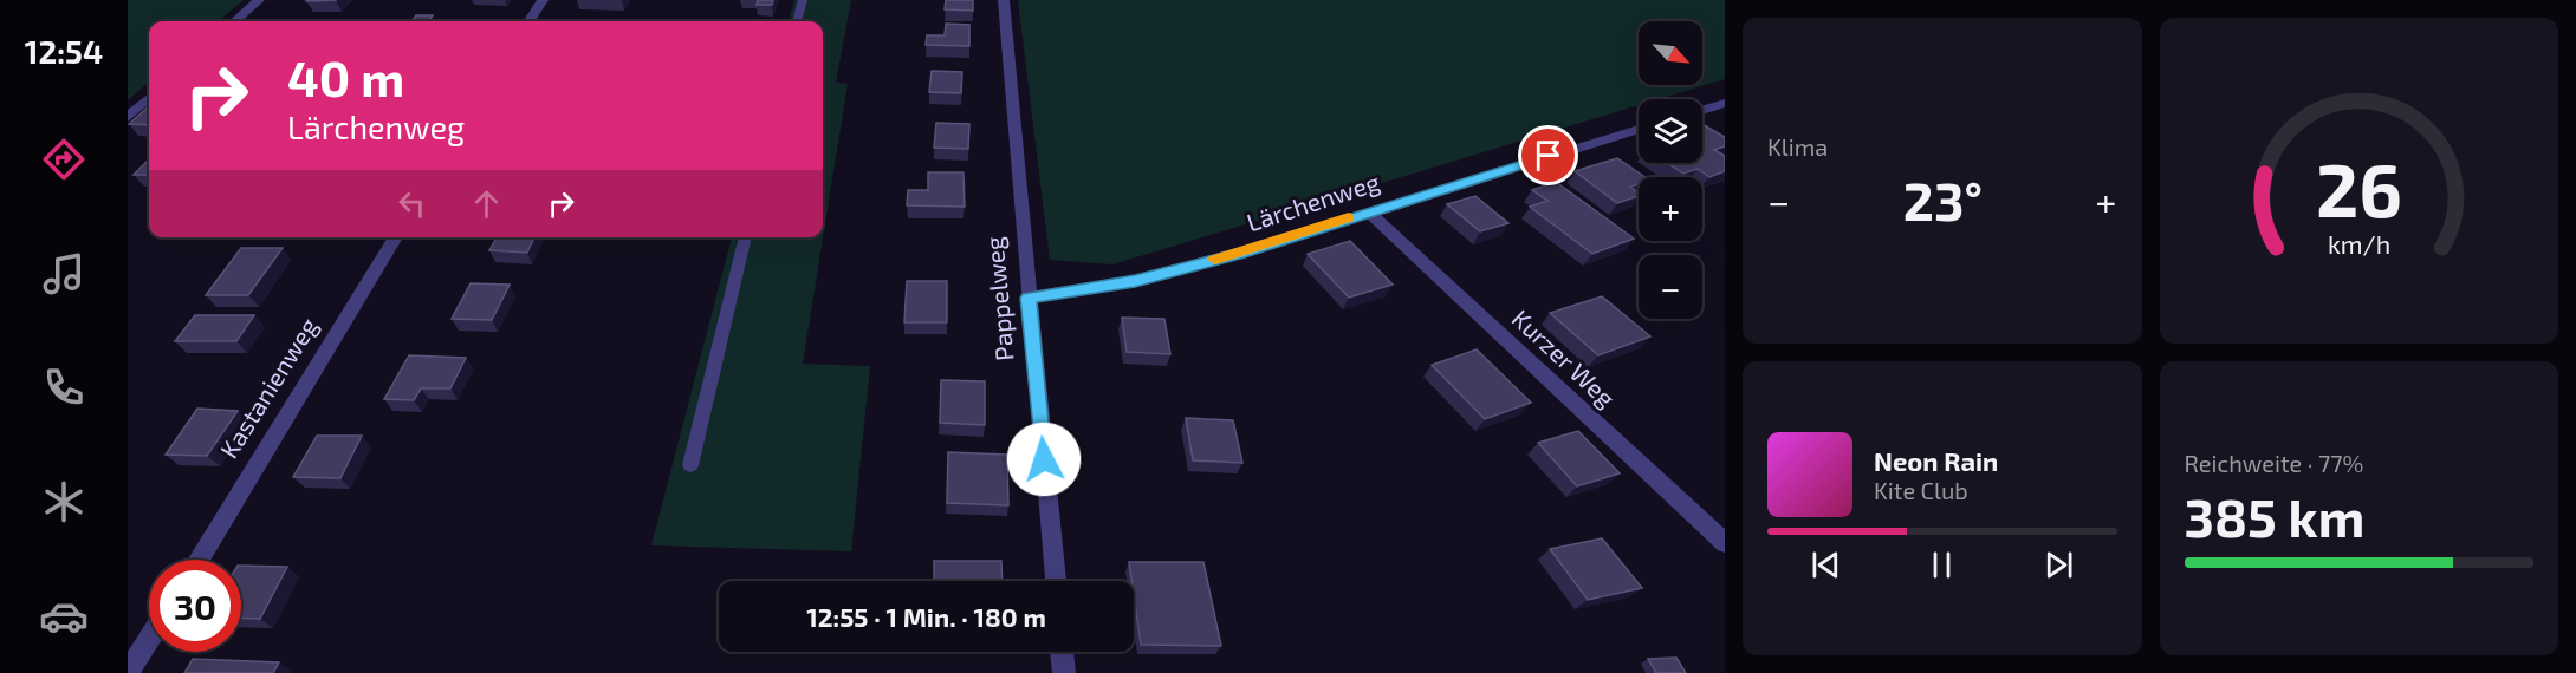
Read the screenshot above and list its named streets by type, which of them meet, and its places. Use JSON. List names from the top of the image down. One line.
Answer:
{"streets":{"street":["Lärchenweg","Pappelweg","Kurzer Weg","Kastanienweg"]},"crossings":[["Lärchenweg","Pappelweg"],["Lärchenweg","Kurzer Weg"]],"north":"bottom right","page":{"tabs":"12:54","tile":["Klima",["Reichweite · 77%","385 km"]],"map_buttons":["+","−"],"turn":["40 m","Lärchenweg"],"heat":["−","23°","+"],"song":["Neon Rain","Kite Club"],"limit":"30","trip":"12:55 · 1 Min. · 180 m","gauge":["26","km/h"]}}
